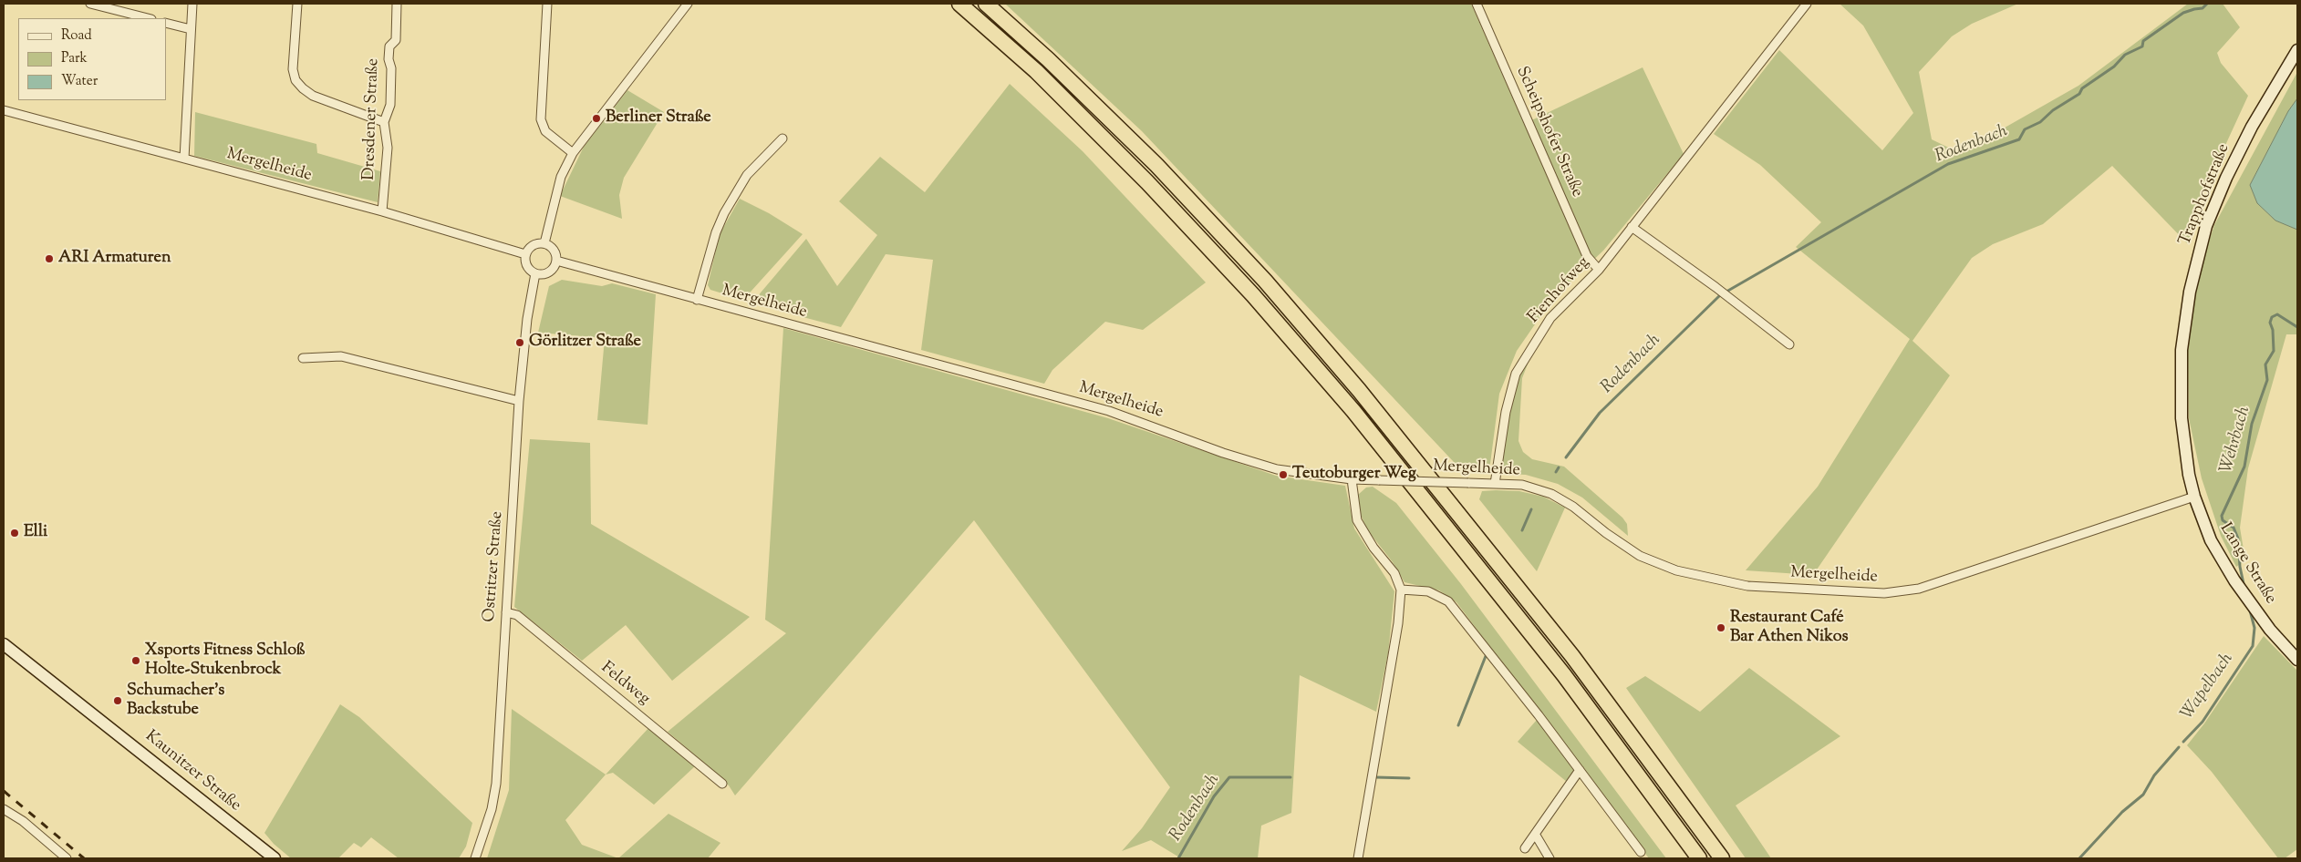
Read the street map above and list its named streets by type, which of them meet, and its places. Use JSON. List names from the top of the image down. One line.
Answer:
{"streets":{"street":["Dresdener Straße","Scheipshofer Straße","Mergelheide","Trapphofstraße","Fienhofweg","Lange Straße","Ostritzer Straße","Feldweg","Kaunitzer Straße"]},"crossings":[["Dresdener Straße","Mergelheide"],["Scheipshofer Straße","Fienhofweg"],["Mergelheide","Fienhofweg"],["Mergelheide","Lange Straße"],["Mergelheide","Ostritzer Straße"],["Trapphofstraße","Lange Straße"],["Ostritzer Straße","Feldweg"]],"water":["Rodenbach","Wehrbach","Wapelbach"],"places":["Berliner Straße","ARI Armaturen","Görlitzer Straße","Teutoburger Weg","Elli","Restaurant Café Bar Athen Nikos","Xsports Fitness Schloß Holte-Stukenbrock","Schumacher's Backstube"],"legend":["Road","Park","Water"]}
